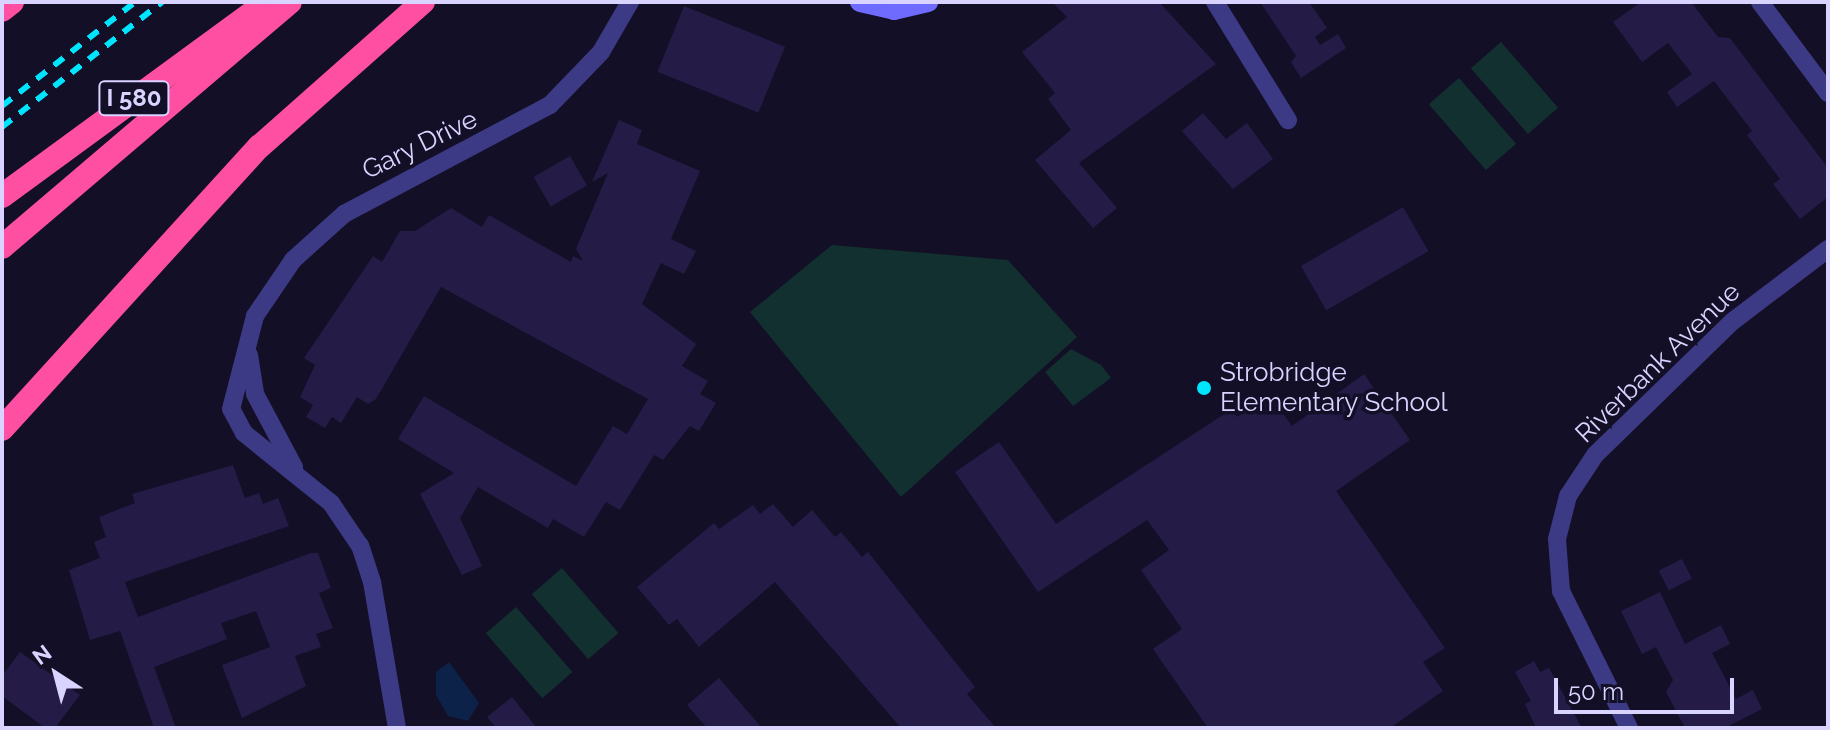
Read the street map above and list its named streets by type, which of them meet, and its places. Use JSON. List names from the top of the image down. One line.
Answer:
{"streets":{"highway":["I 580"],"street":["Gary Drive","Riverbank Avenue"]},"places":["Strobridge Elementary School"],"scale_bar":"50 m","north":"top left"}
